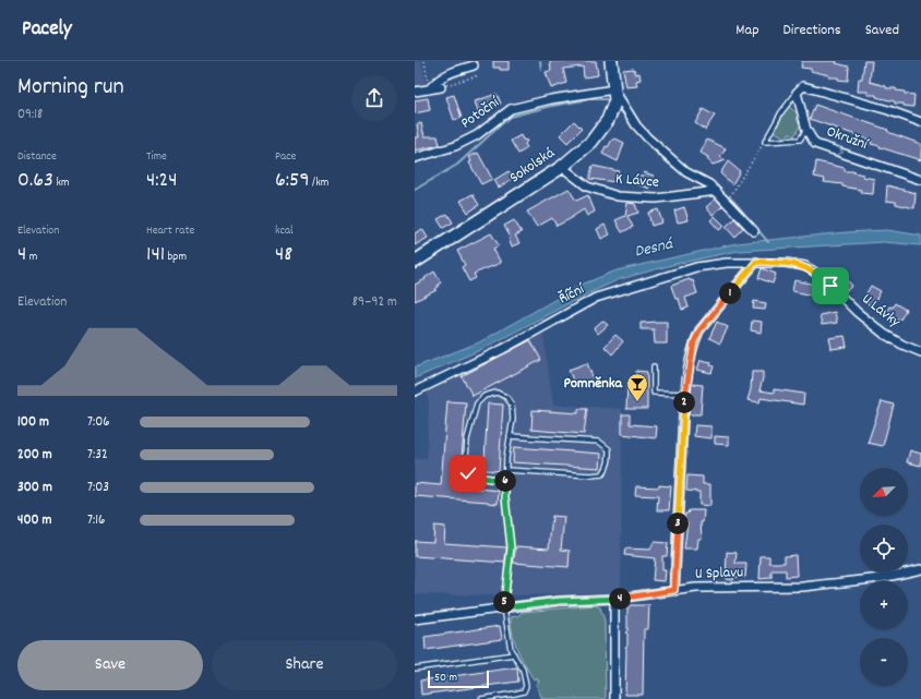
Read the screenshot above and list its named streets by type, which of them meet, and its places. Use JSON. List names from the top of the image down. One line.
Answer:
{"streets":{"street":["Potoční","Okružní","Sokolská","K Lávce","Říční","U Lávky","U Splavu"]},"crossings":[["Potoční","Sokolská"],["Potoční","K Lávce"],["Sokolská","K Lávce"],["Říční","U Lávky"]],"water":["Desná"],"places":{"bar":["Pomněnka"]},"scale_bar":"50 m","north":"bottom left","page":{"header":"Pacely","nav":["Map","Directions","Saved"],"heading":["Morning run","09:18"],"stats":[["Distance","0.63 km"],["Time","4:24"],["Pace","6:59 /km"],["Elevation","4 m"],["Heart rate","141 bpm"],["kcal","48"]],"pins":["1","2","6","3","4","5"],"chart":["Elevation","89–92 m"],"list":[{"name":"100 m","note":"7:06"},{"name":"200 m","note":"7:32"},{"name":"300 m","note":"7:03"},{"name":"400 m","note":"7:16"}],"map_buttons":["+","−"],"buttons":["Save","Share"],"scale":"50 m"}}
